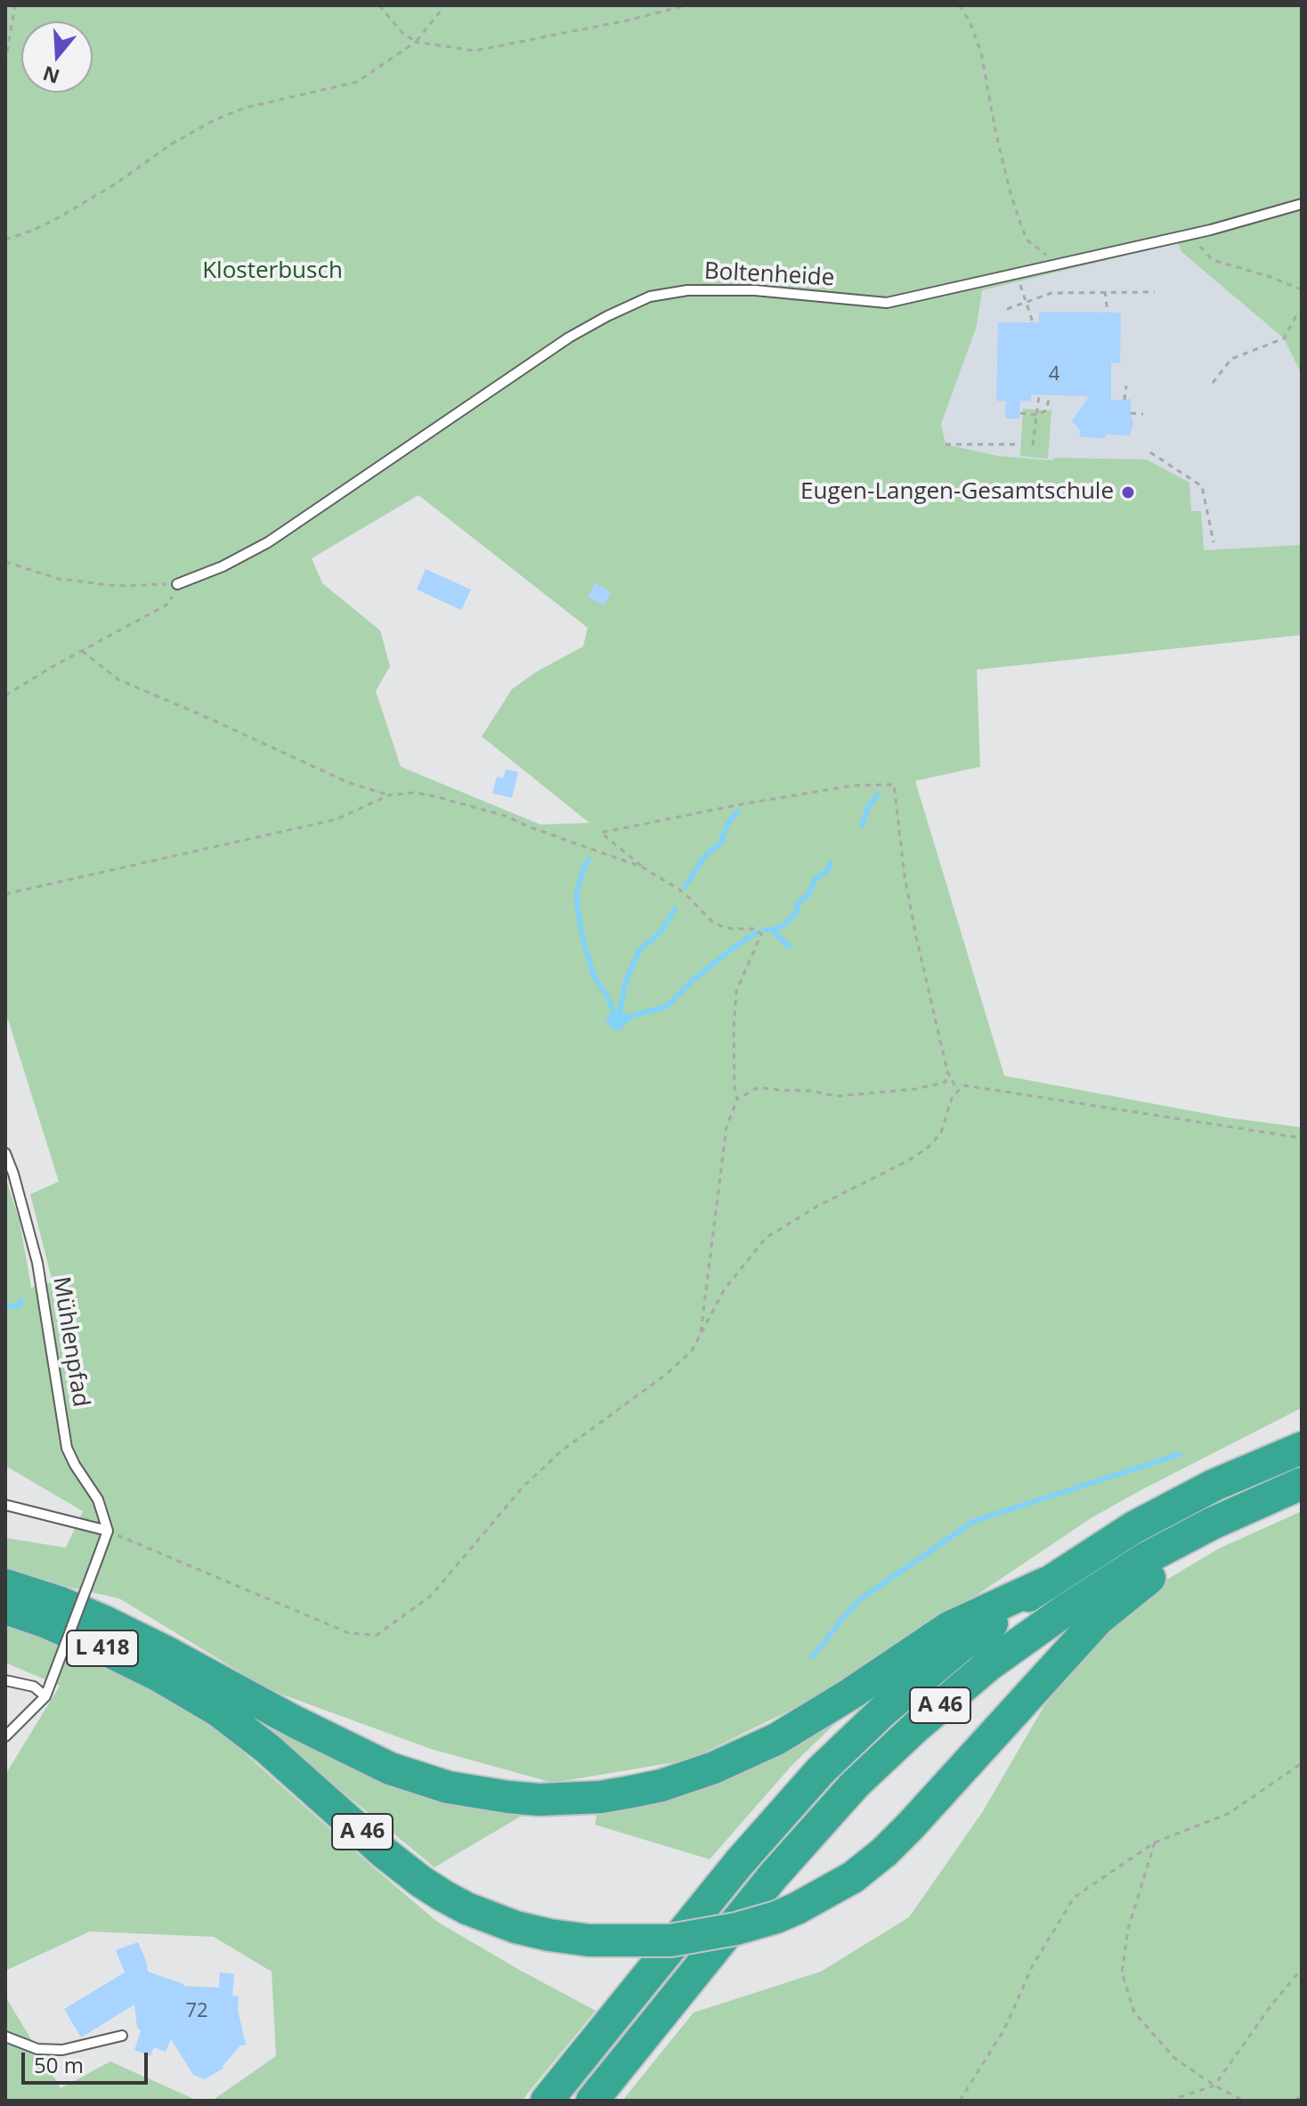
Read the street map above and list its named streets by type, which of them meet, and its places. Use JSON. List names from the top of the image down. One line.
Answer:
{"streets":{"highway":["L 418","A 46"],"lane":["Boltenheide","Mühlenpfad"]},"crossings":[["L 418","A 46"]],"parks":["Klosterbusch"],"places":["Eugen-Langen-Gesamtschule"],"house_numbers":["4","72"],"scale_bar":"50 m","north":"bottom"}
